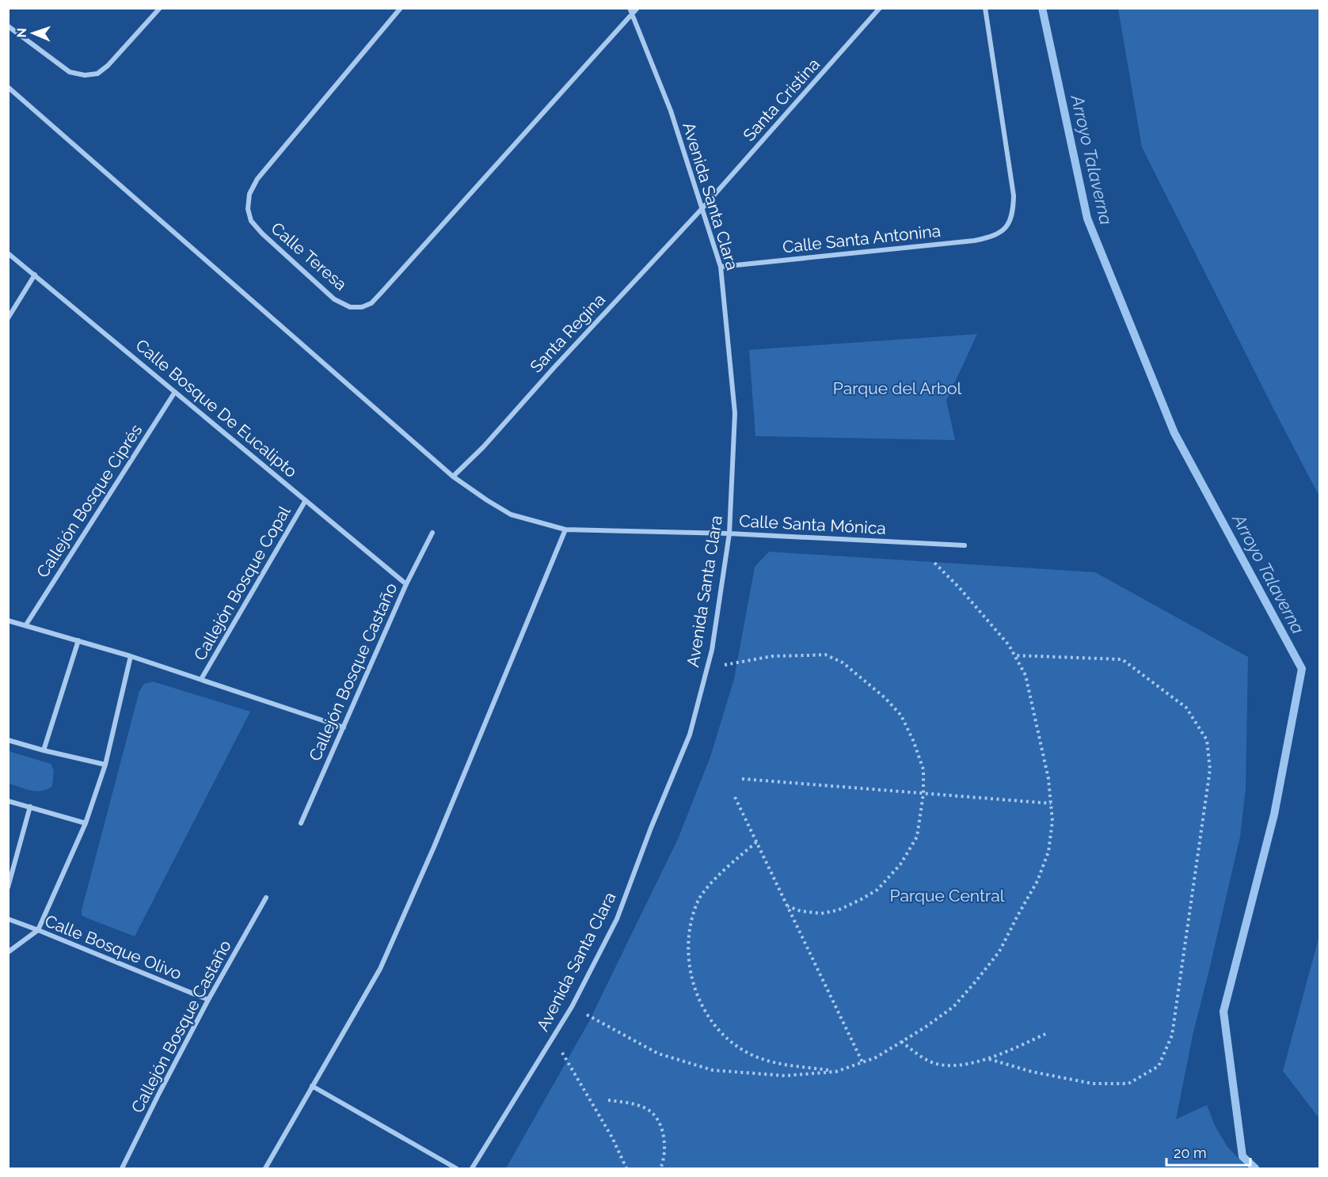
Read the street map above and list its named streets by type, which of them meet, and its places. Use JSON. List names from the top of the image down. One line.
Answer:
{"streets":{"street":["Santa Cristina","Avenida Santa Clara","Calle Santa Antonina","Calle Teresa","Santa Regina","Calle Bosque De Eucalipto","Callejón Bosque Ciprés","Calle Santa Mónica","Callejón Bosque Copal","Callejón Bosque Castaño","Calle Bosque Olivo"]},"crossings":[["Santa Cristina","Avenida Santa Clara"],["Santa Cristina","Santa Regina"],["Avenida Santa Clara","Calle Santa Antonina"],["Avenida Santa Clara","Calle Teresa"],["Avenida Santa Clara","Santa Regina"],["Avenida Santa Clara","Calle Santa Mónica"],["Santa Regina","Calle Santa Mónica"],["Calle Bosque De Eucalipto","Callejón Bosque Ciprés"],["Calle Bosque De Eucalipto","Callejón Bosque Copal"],["Calle Bosque De Eucalipto","Callejón Bosque Castaño"],["Callejón Bosque Castaño","Calle Bosque Olivo"]],"water":["Arroyo Talaverna"],"parks":["Parque del Arbol","Parque Central"],"scale_bar":"20 m","north":"left"}
